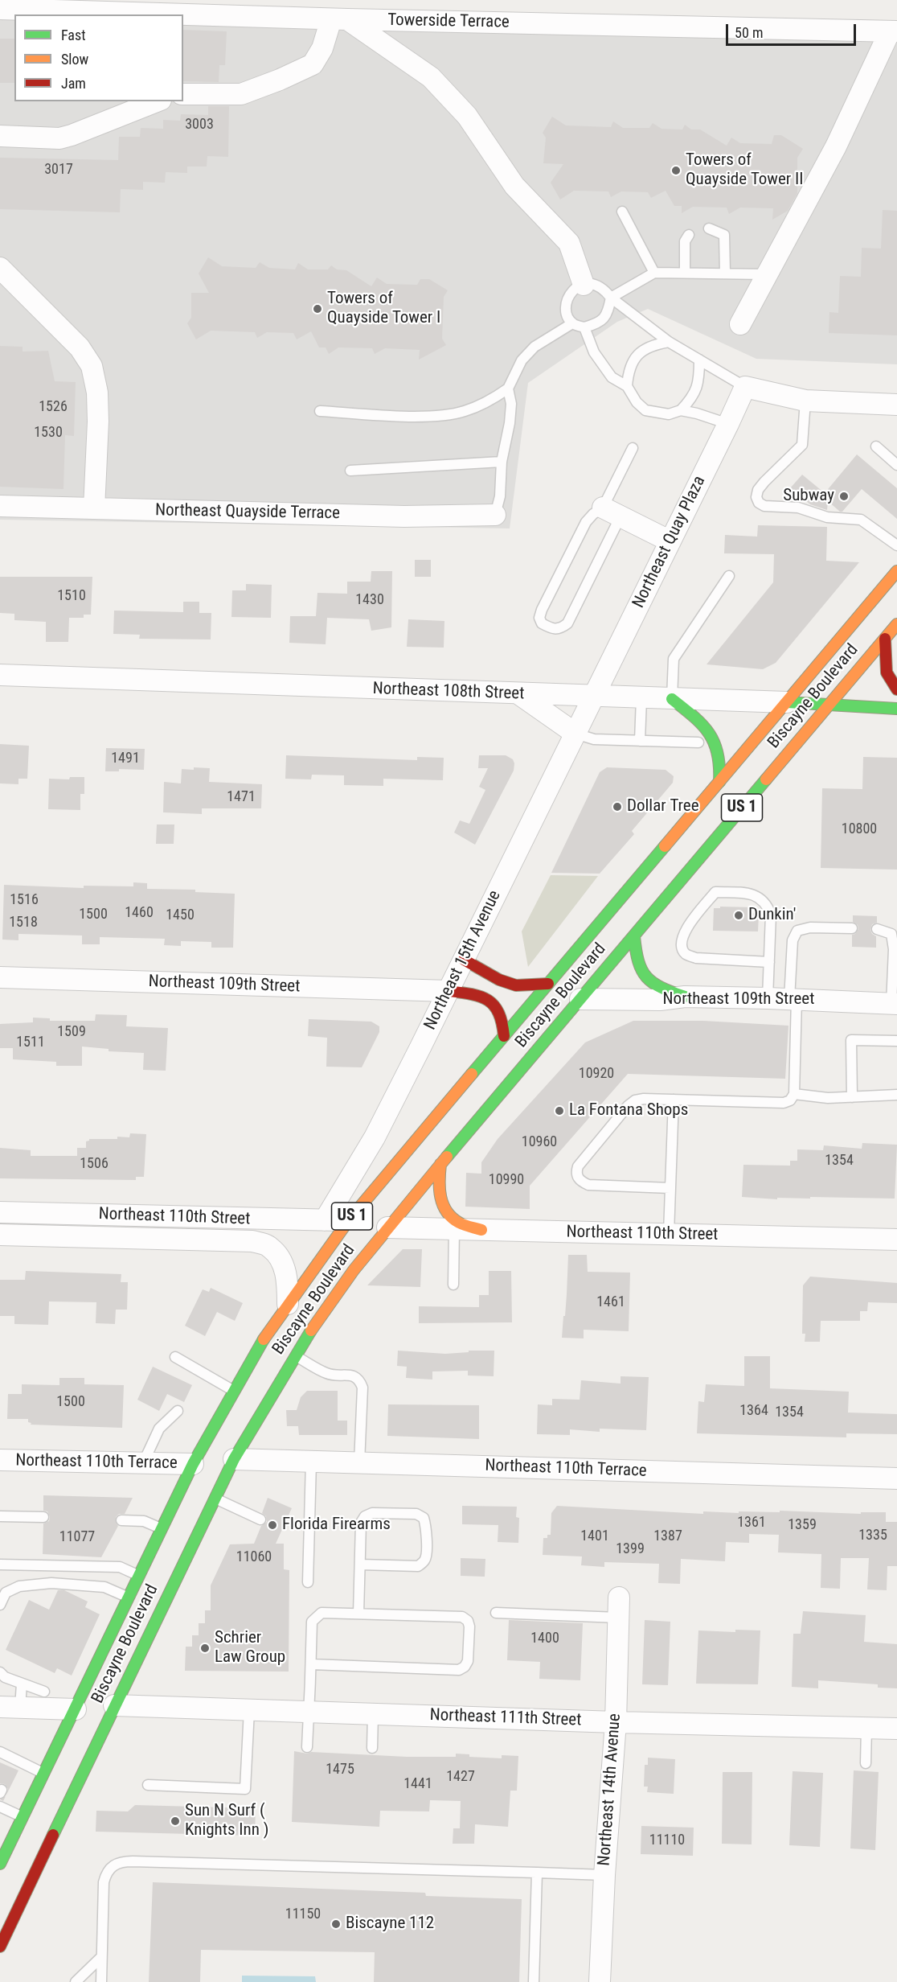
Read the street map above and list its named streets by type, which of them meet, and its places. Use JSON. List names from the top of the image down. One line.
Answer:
{"streets":{"main road":["Northeast 108th Street","Biscayne Boulevard","US 1"],"street":["Towerside Terrace","Northeast Quayside Terrace","Northeast Quay Plaza","Northeast 15th Avenue","Northeast 109th Street","Northeast 110th Street","Northeast 110th Terrace","Northeast 111th Street","Northeast 14th Avenue"]},"crossings":[["Northeast Quay Plaza","Northeast 108th Street"],["Northeast Quay Plaza","Northeast 15th Avenue"],["Northeast 108th Street","Biscayne Boulevard"],["Northeast 108th Street","Northeast 15th Avenue"],["Biscayne Boulevard","Northeast 109th Street"],["Biscayne Boulevard","Northeast 110th Street"],["Biscayne Boulevard","Northeast 110th Terrace"],["Biscayne Boulevard","Northeast 111th Street"],["Northeast 15th Avenue","Northeast 109th Street"],["Northeast 15th Avenue","Northeast 110th Street"],["Northeast 111th Street","Northeast 14th Avenue"]],"places":["Towers of Quayside Tower II","Towers of Quayside Tower I","Subway","Dollar Tree","Dunkin'","La Fontana Shops","Florida Firearms","Schrier Law Group","Sun N Surf ( Knights Inn )","Biscayne 112"],"house_numbers":["3003","3017","1526","1530","1510","1430","1491","1471","10800","1516","1460","1500","1450","1518","1509","1511","10920","10960","1354","1506","10990","1461","1500","1364","1354","1361","1359","1335","1401","1387","11077","1399","11060","1400","1475","1427","1441","11110","11150"],"legend":["Fast","Slow","Jam"],"scale_bar":"50 m"}
